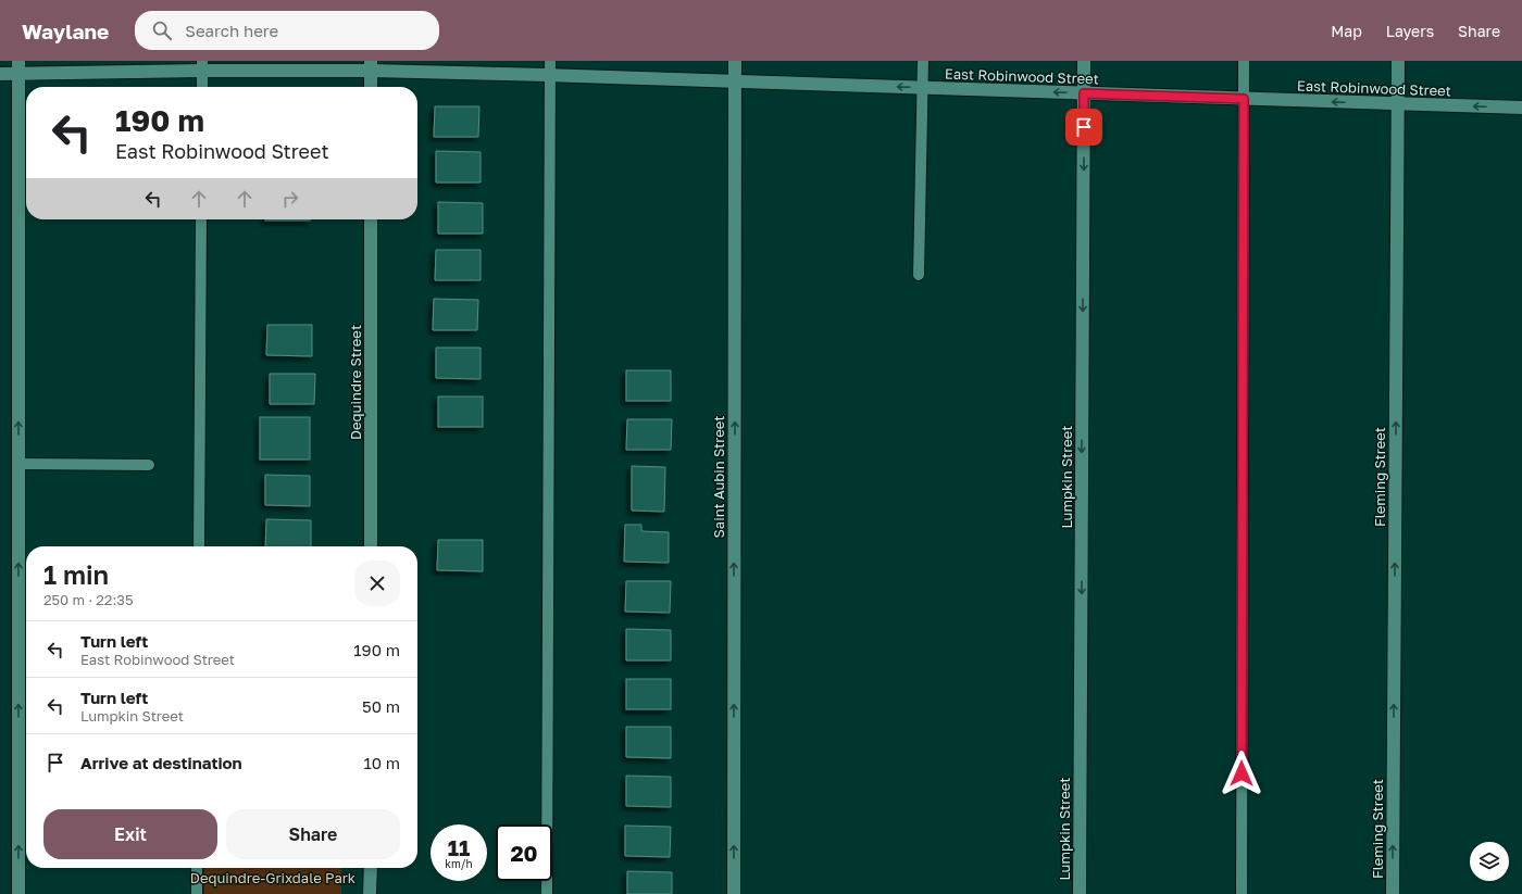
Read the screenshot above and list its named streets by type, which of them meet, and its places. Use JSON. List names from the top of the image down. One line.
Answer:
{"streets":{"street":["East Robinwood Street","Dequindre Street","Saint Aubin Street","Lumpkin Street","Fleming Street"]},"crossings":[["East Robinwood Street","Saint Aubin Street"],["East Robinwood Street","Lumpkin Street"],["East Robinwood Street","Fleming Street"]],"one_way":["East Robinwood Street","Saint Aubin Street","Lumpkin Street","Fleming Street"],"parks":["Dequindre-Grixdale Park"],"page":{"header":"Waylane","search":"Search here","nav":["Map","Layers","Share"],"turn":["190 m","East Robinwood Street"],"heading":["1 min","250 m · 22:35"],"list":[{"name":"Turn left","note":"East Robinwood Street","value":"190 m"},{"name":"Turn left","note":"Lumpkin Street","value":"50 m"},{"name":"Arrive at destination","value":"10 m"}],"buttons":["Exit","Share"],"speed":"11 km/h","limit":"20"}}
